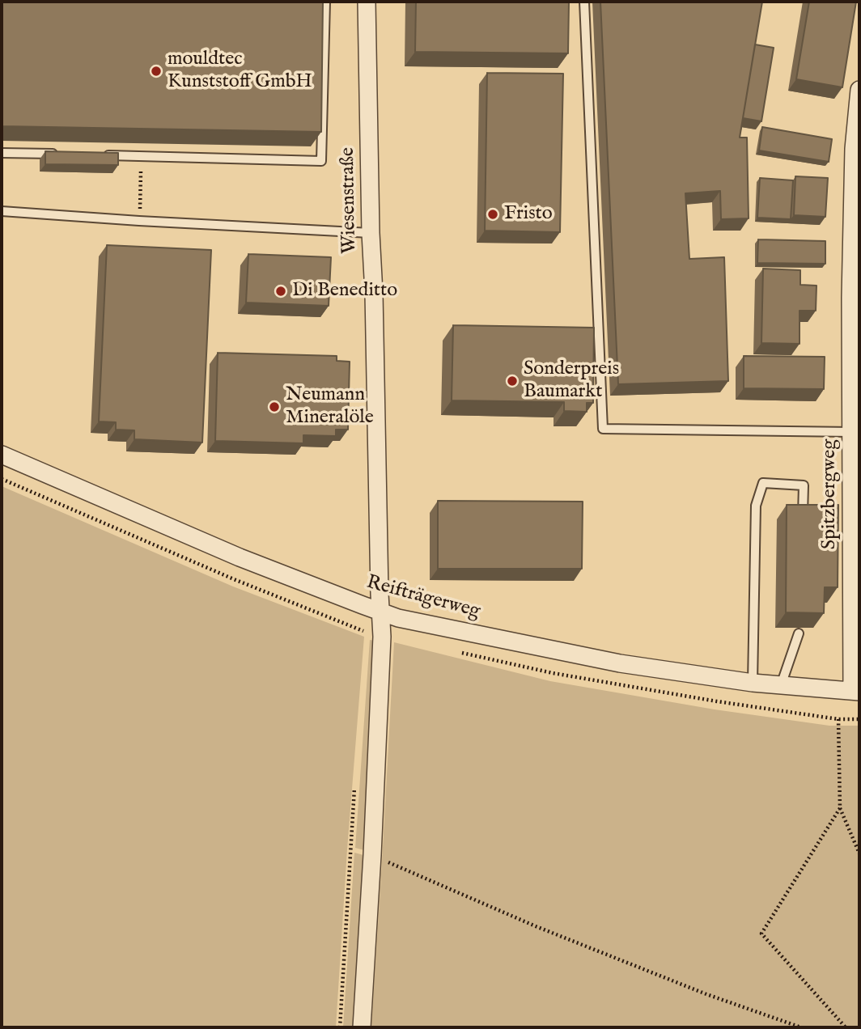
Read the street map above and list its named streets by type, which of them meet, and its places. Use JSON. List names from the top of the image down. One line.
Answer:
{"streets":{"street":["Wiesenstraße","Spitzbergweg","Reifträgerweg"]},"crossings":[["Wiesenstraße","Reifträgerweg"],["Spitzbergweg","Reifträgerweg"]],"places":["mouldtec Kunststoff GmbH","Fristo","Di Beneditto","Sonderpreis Baumarkt","Neumann Mineralöle"]}
